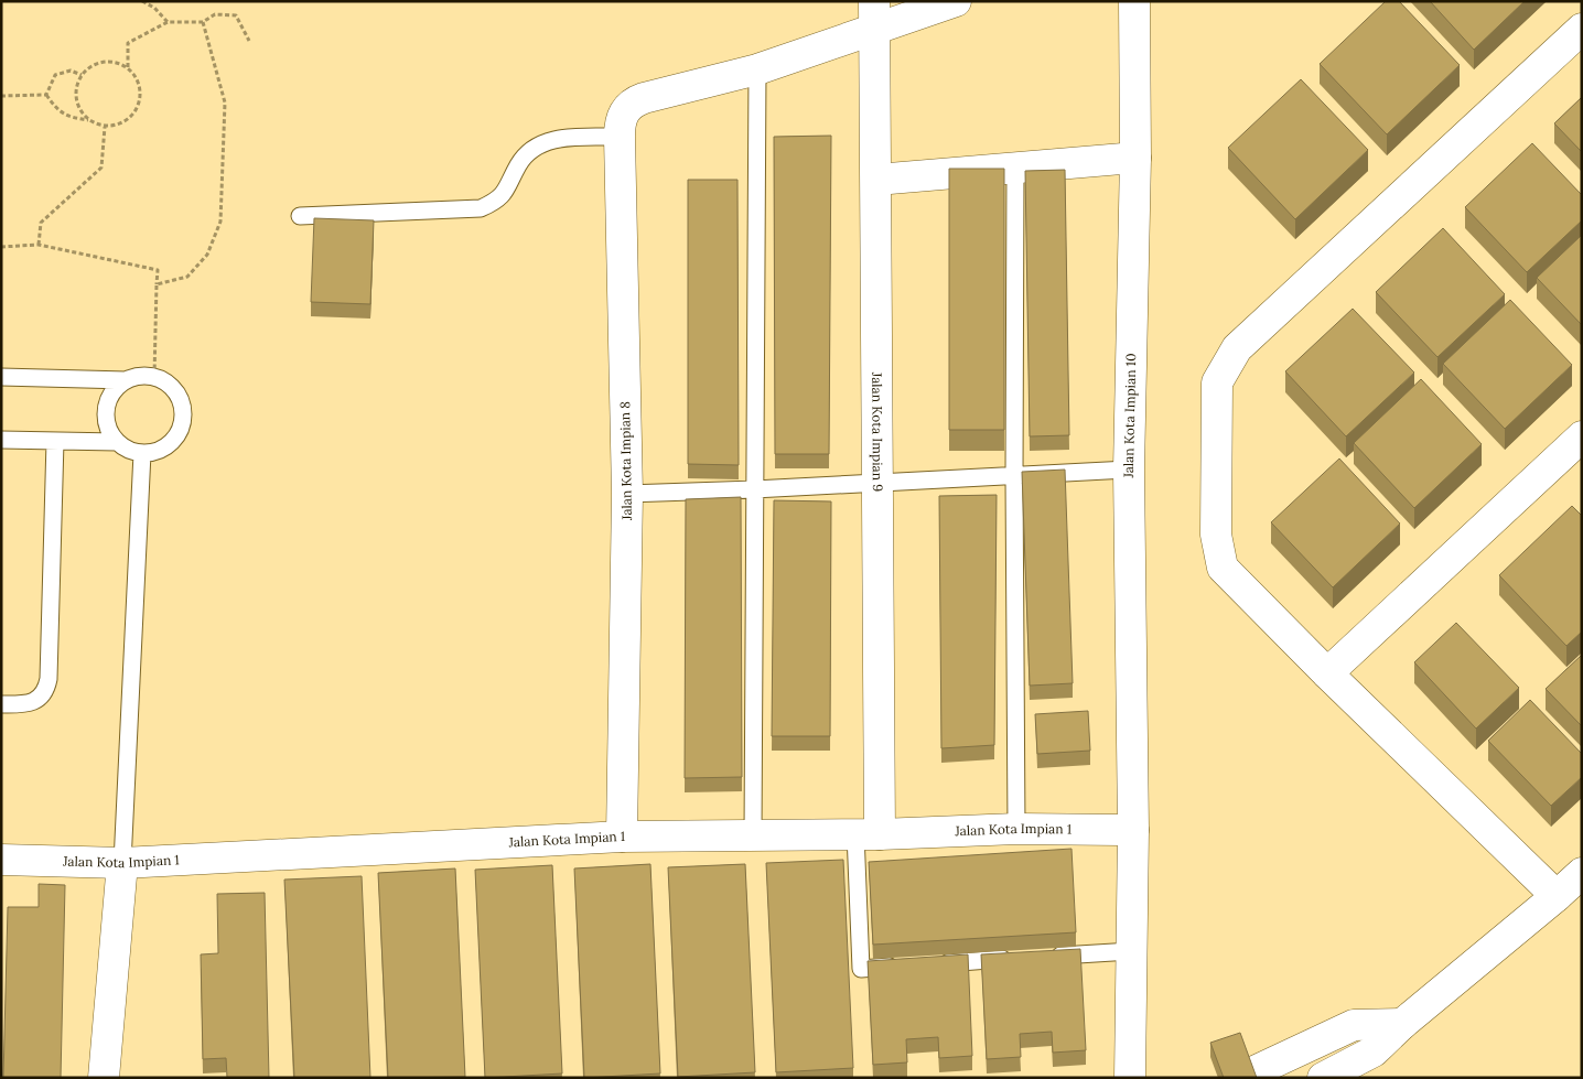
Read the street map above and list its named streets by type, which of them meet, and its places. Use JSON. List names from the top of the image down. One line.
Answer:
{"streets":{"street":["Jalan Kota Impian 10","Jalan Kota Impian 9","Jalan Kota Impian 8","Jalan Kota Impian 1"]},"crossings":[["Jalan Kota Impian 10","Jalan Kota Impian 1"],["Jalan Kota Impian 9","Jalan Kota Impian 1"],["Jalan Kota Impian 8","Jalan Kota Impian 1"]]}
